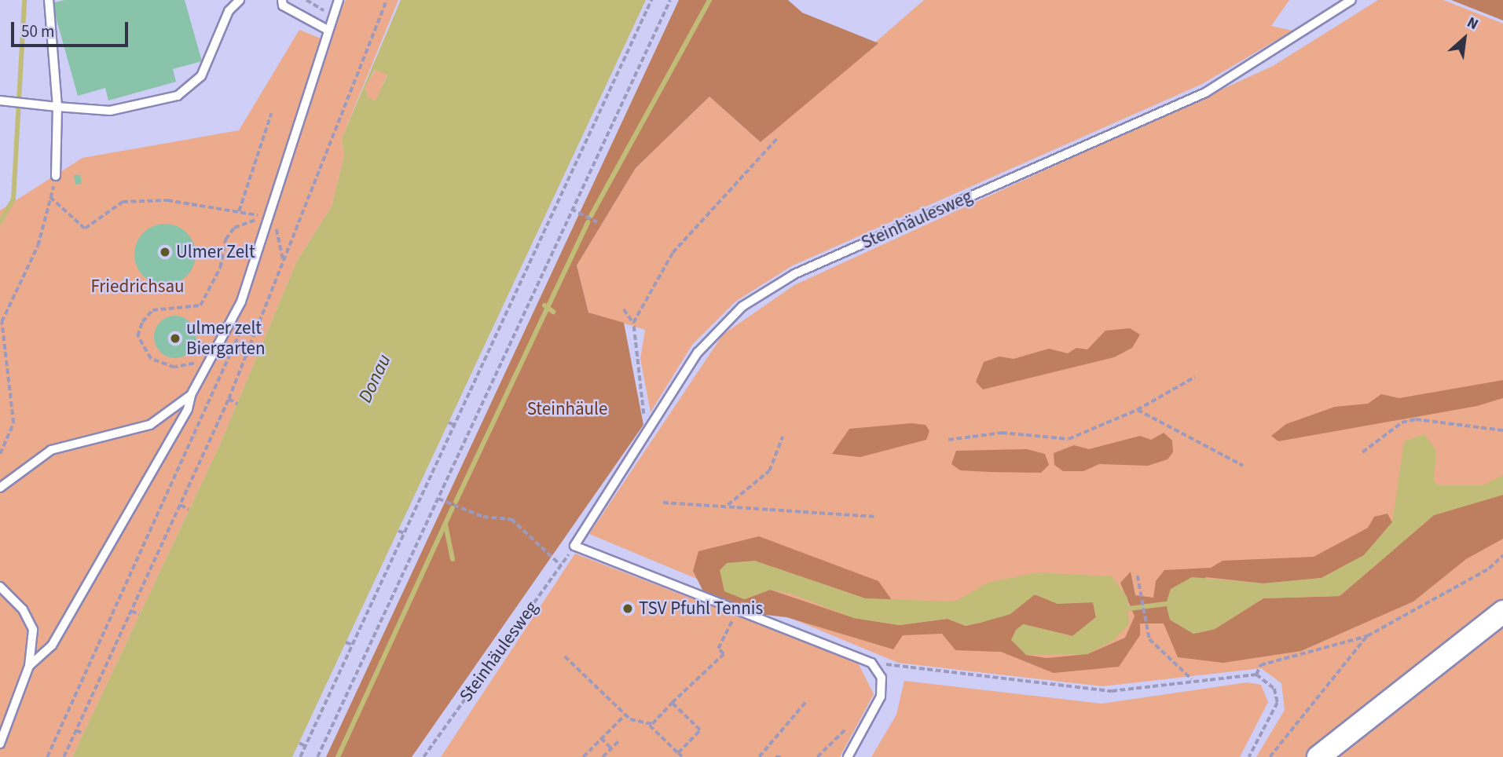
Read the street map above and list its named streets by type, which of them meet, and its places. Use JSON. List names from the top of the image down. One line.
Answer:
{"streets":{"lane":["Steinhäulesweg"]},"water":["Donau"],"parks":["Friedrichsau","Steinhäule"],"places":["Ulmer Zelt","ulmer zelt Biergarten","TSV Pfuhl Tennis"],"scale_bar":"50 m","north":"top right"}
